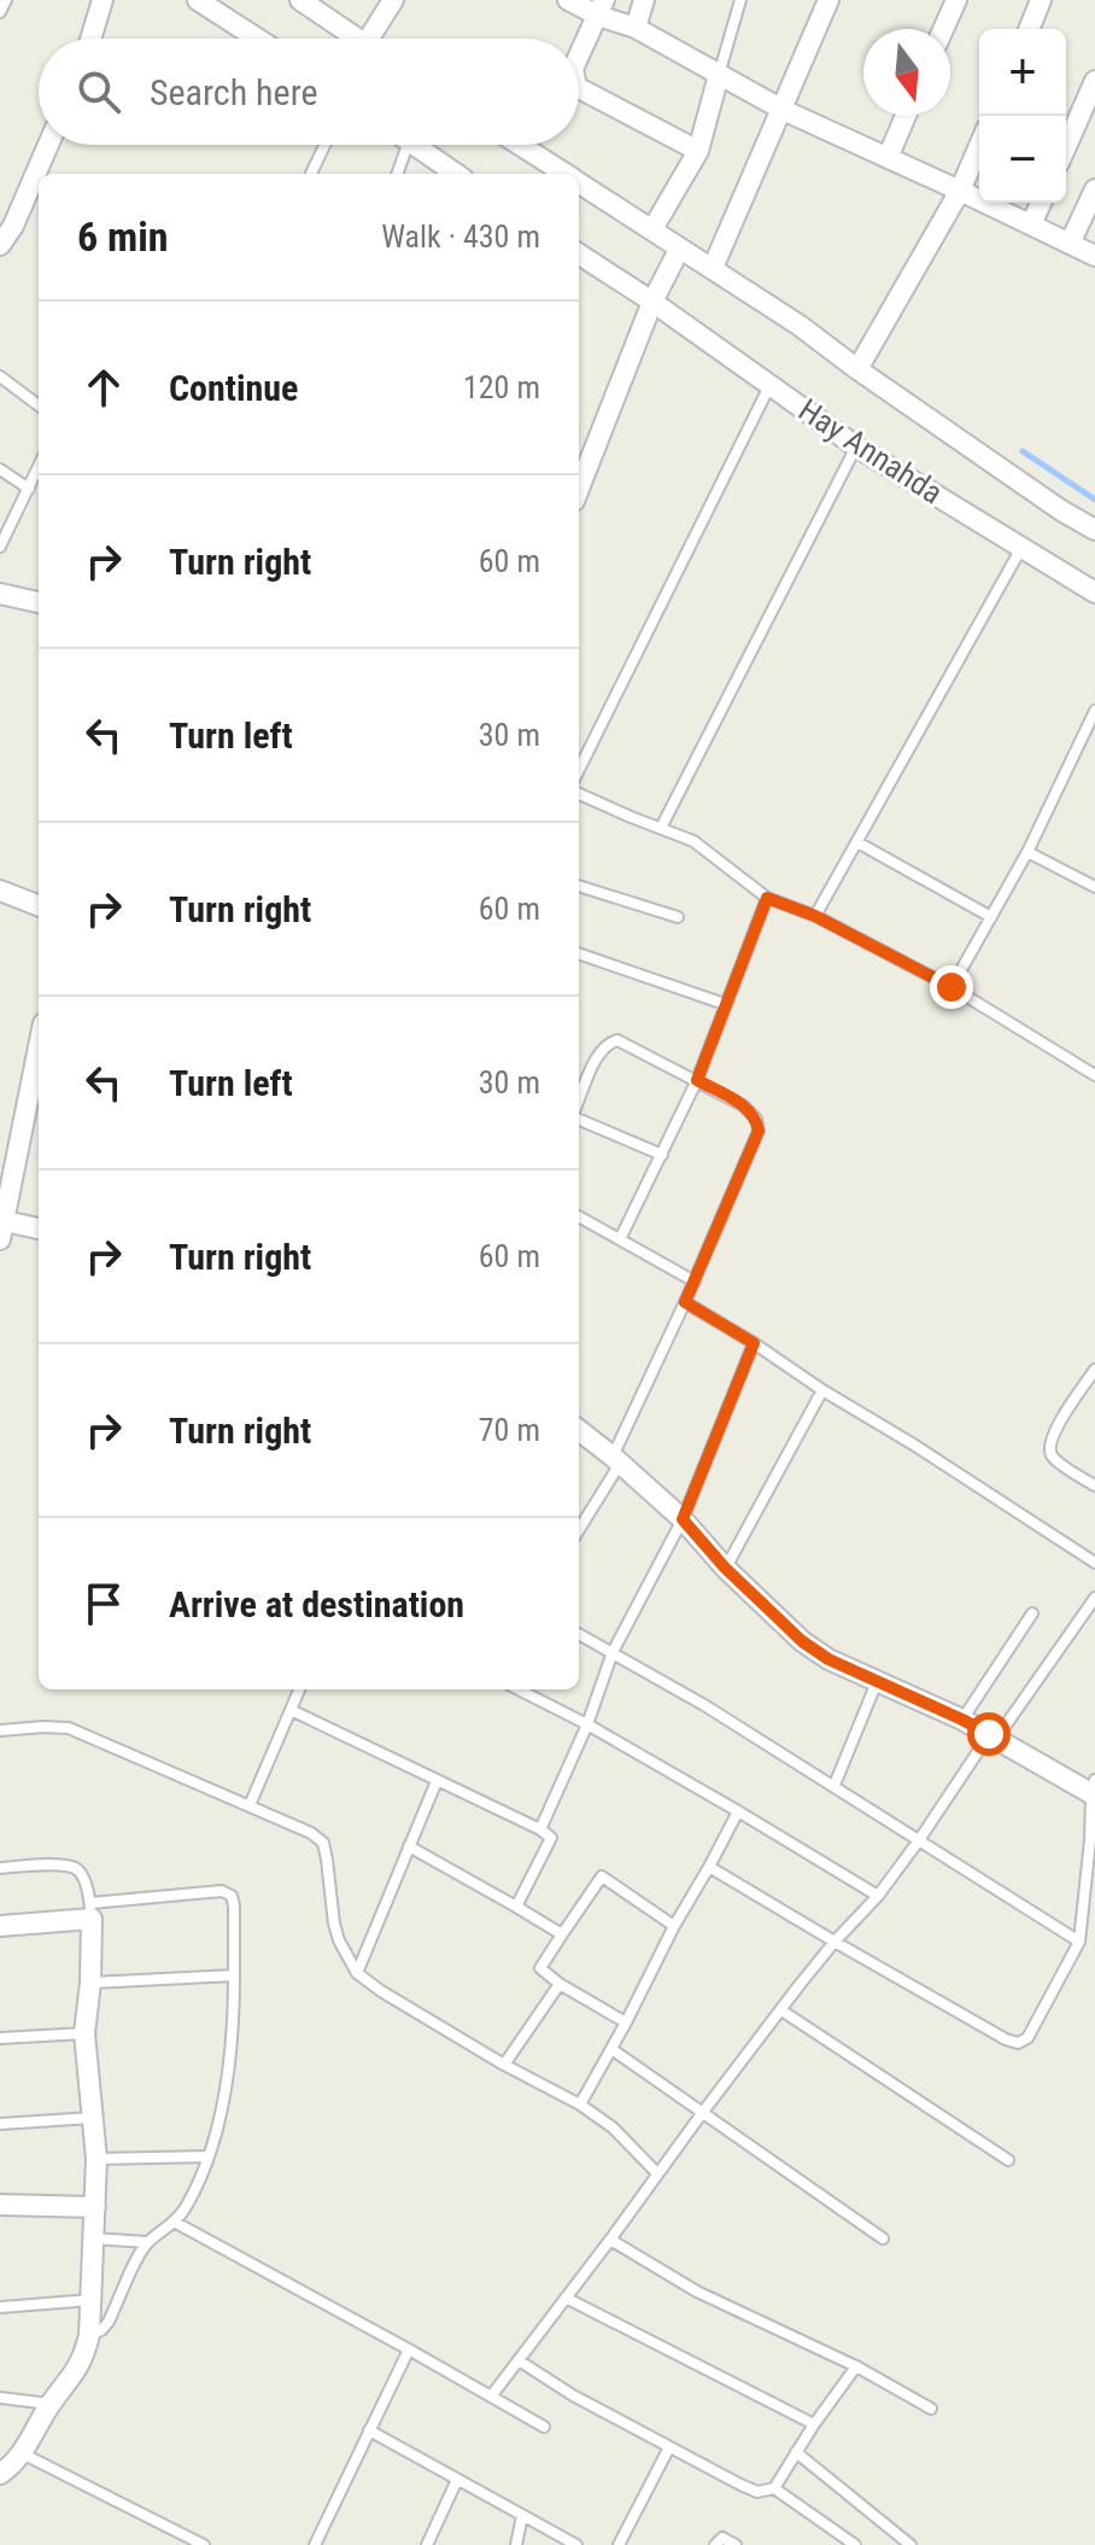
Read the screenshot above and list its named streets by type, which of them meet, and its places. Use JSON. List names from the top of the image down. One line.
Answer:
{"streets":{"street":["Hay Annahda"]},"north":"bottom","page":{"map_buttons":["+","−"],"search":"Search here","heading":["6 min","Walk · 430 m"],"list":[["Continue","120 m"],["Turn right","60 m"],["Turn left","30 m"],["Turn right","60 m"],["Turn left","30 m"],["Turn right","60 m"],["Turn right","70 m"],"Arrive at destination"]}}
